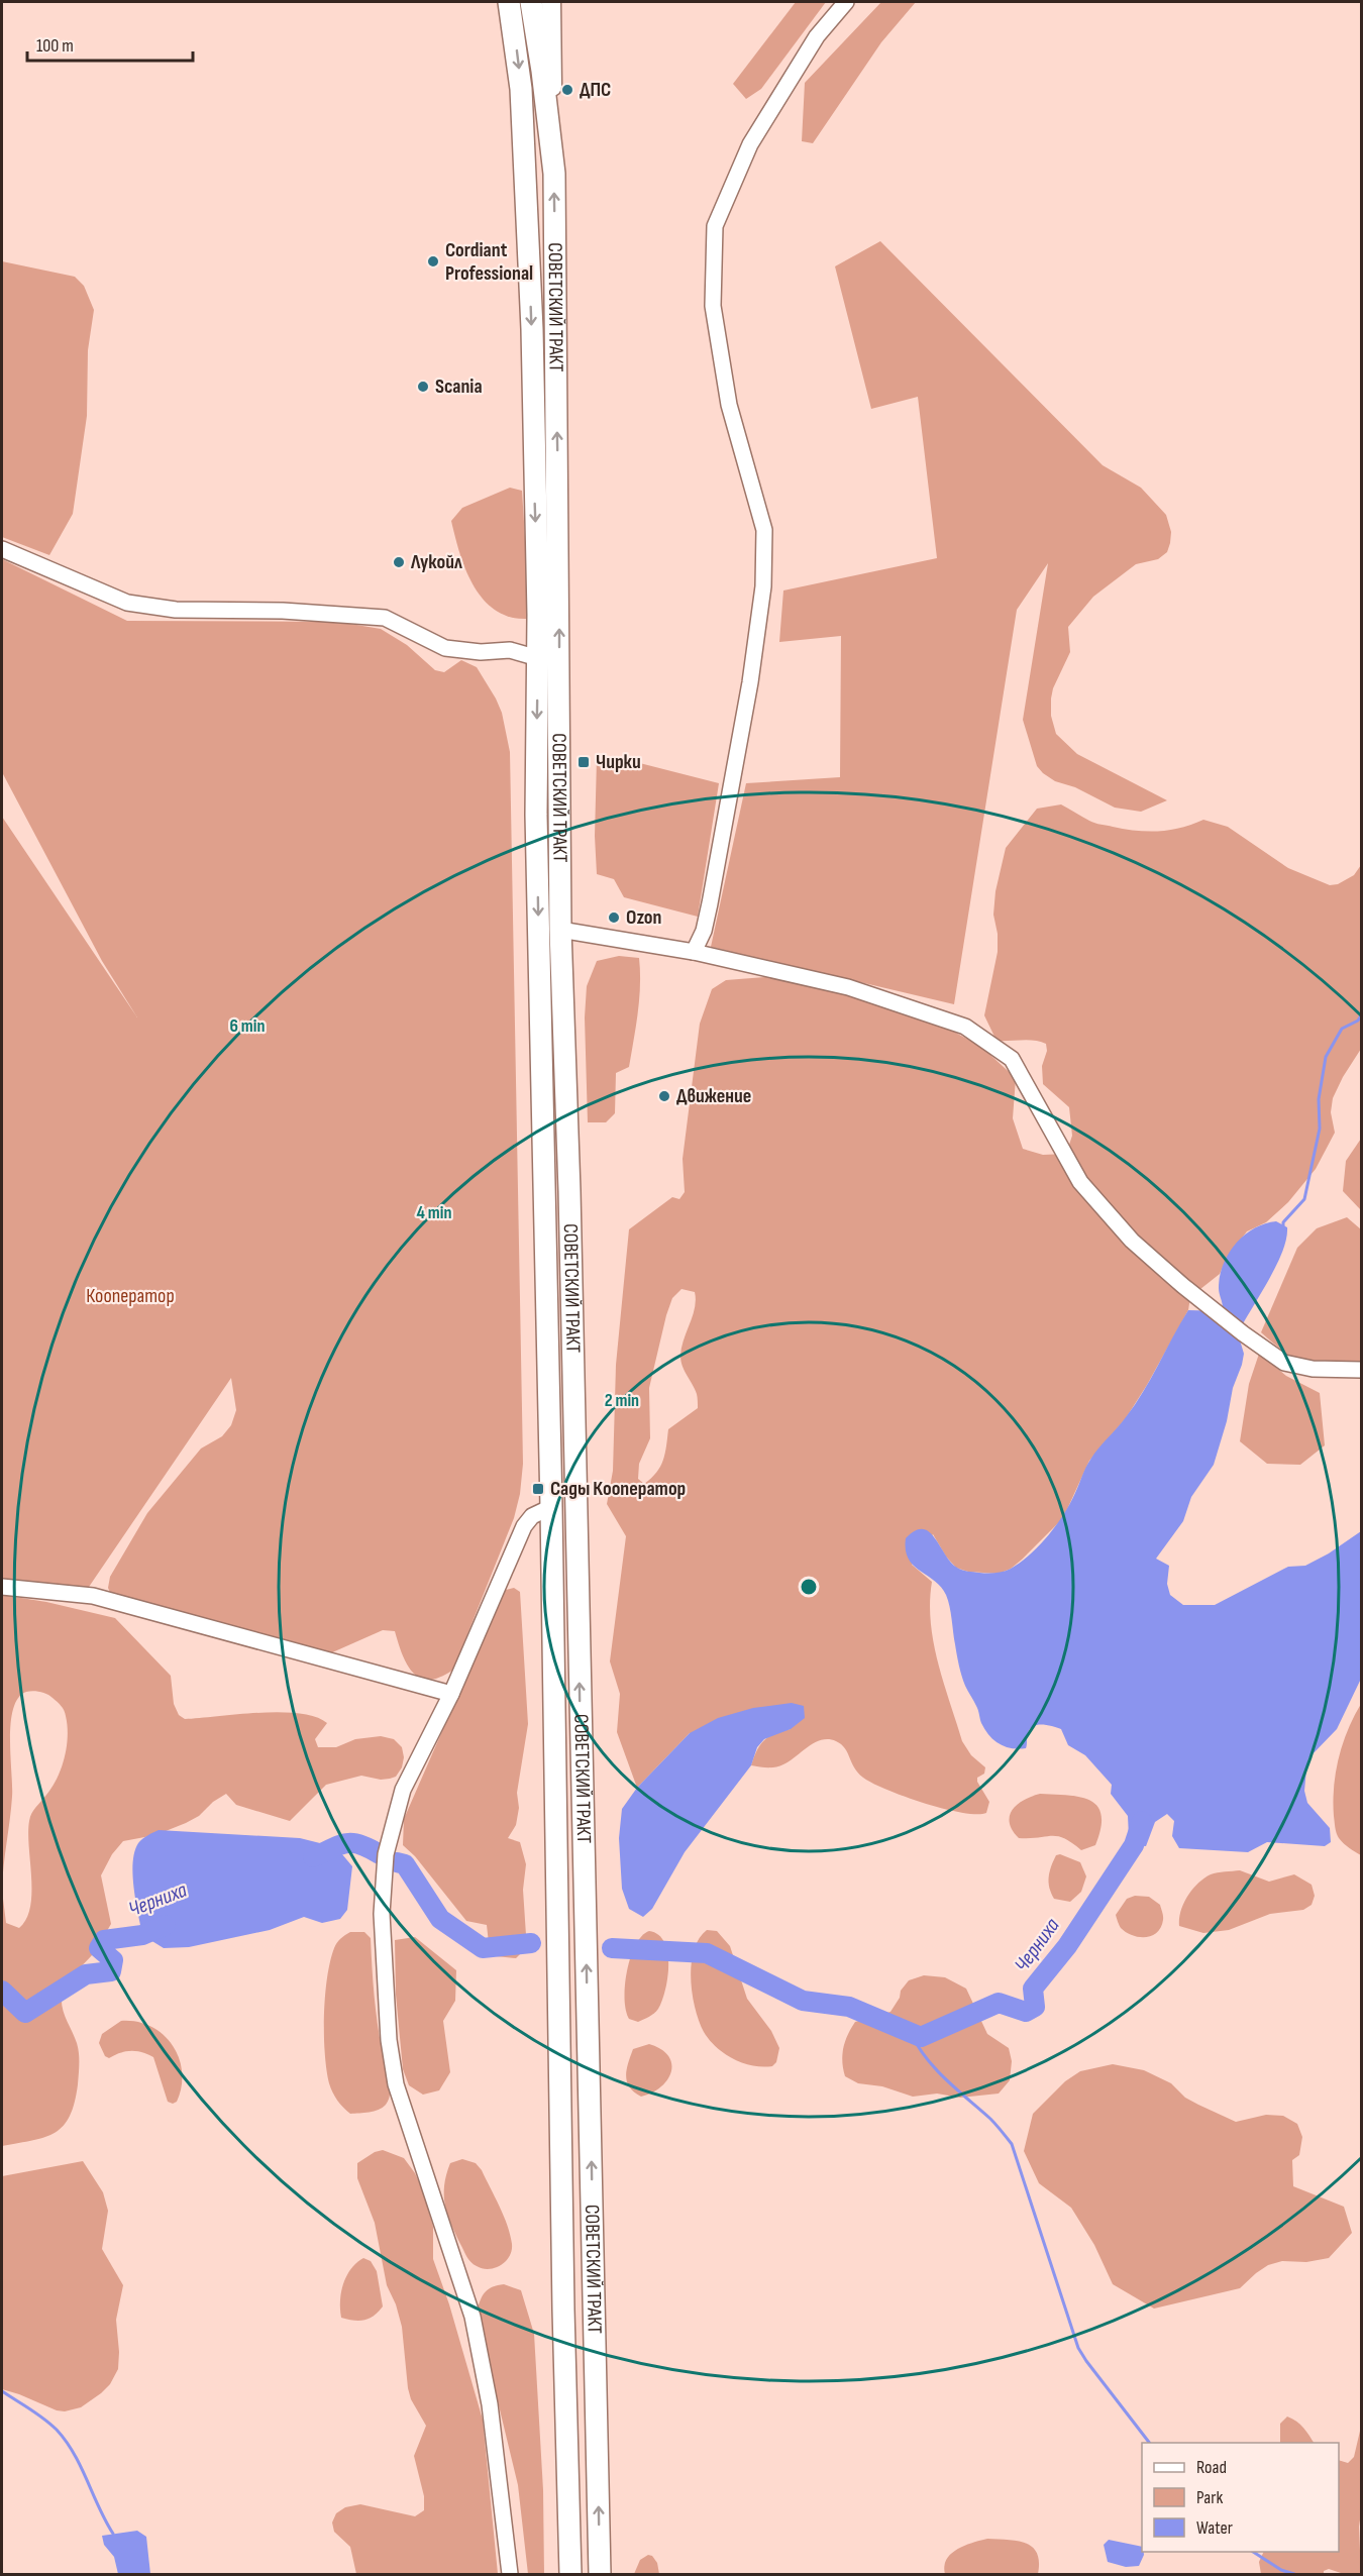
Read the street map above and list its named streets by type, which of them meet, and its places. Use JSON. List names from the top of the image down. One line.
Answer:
{"streets":{"highway":["СОВЕТСКИЙ ТРАКТ"]},"water":["Черниха"],"parks":["Кооператор"],"places":{"other":["ДПС","Cordiant Professional","Scania","Лукойл","Ozon","Движение"],"transit":["Чирки","Сады Кооператор"]},"legend":["Road","Park","Water"],"scale_bar":"100 m","rings":["6 min","4 min","2 min"]}
